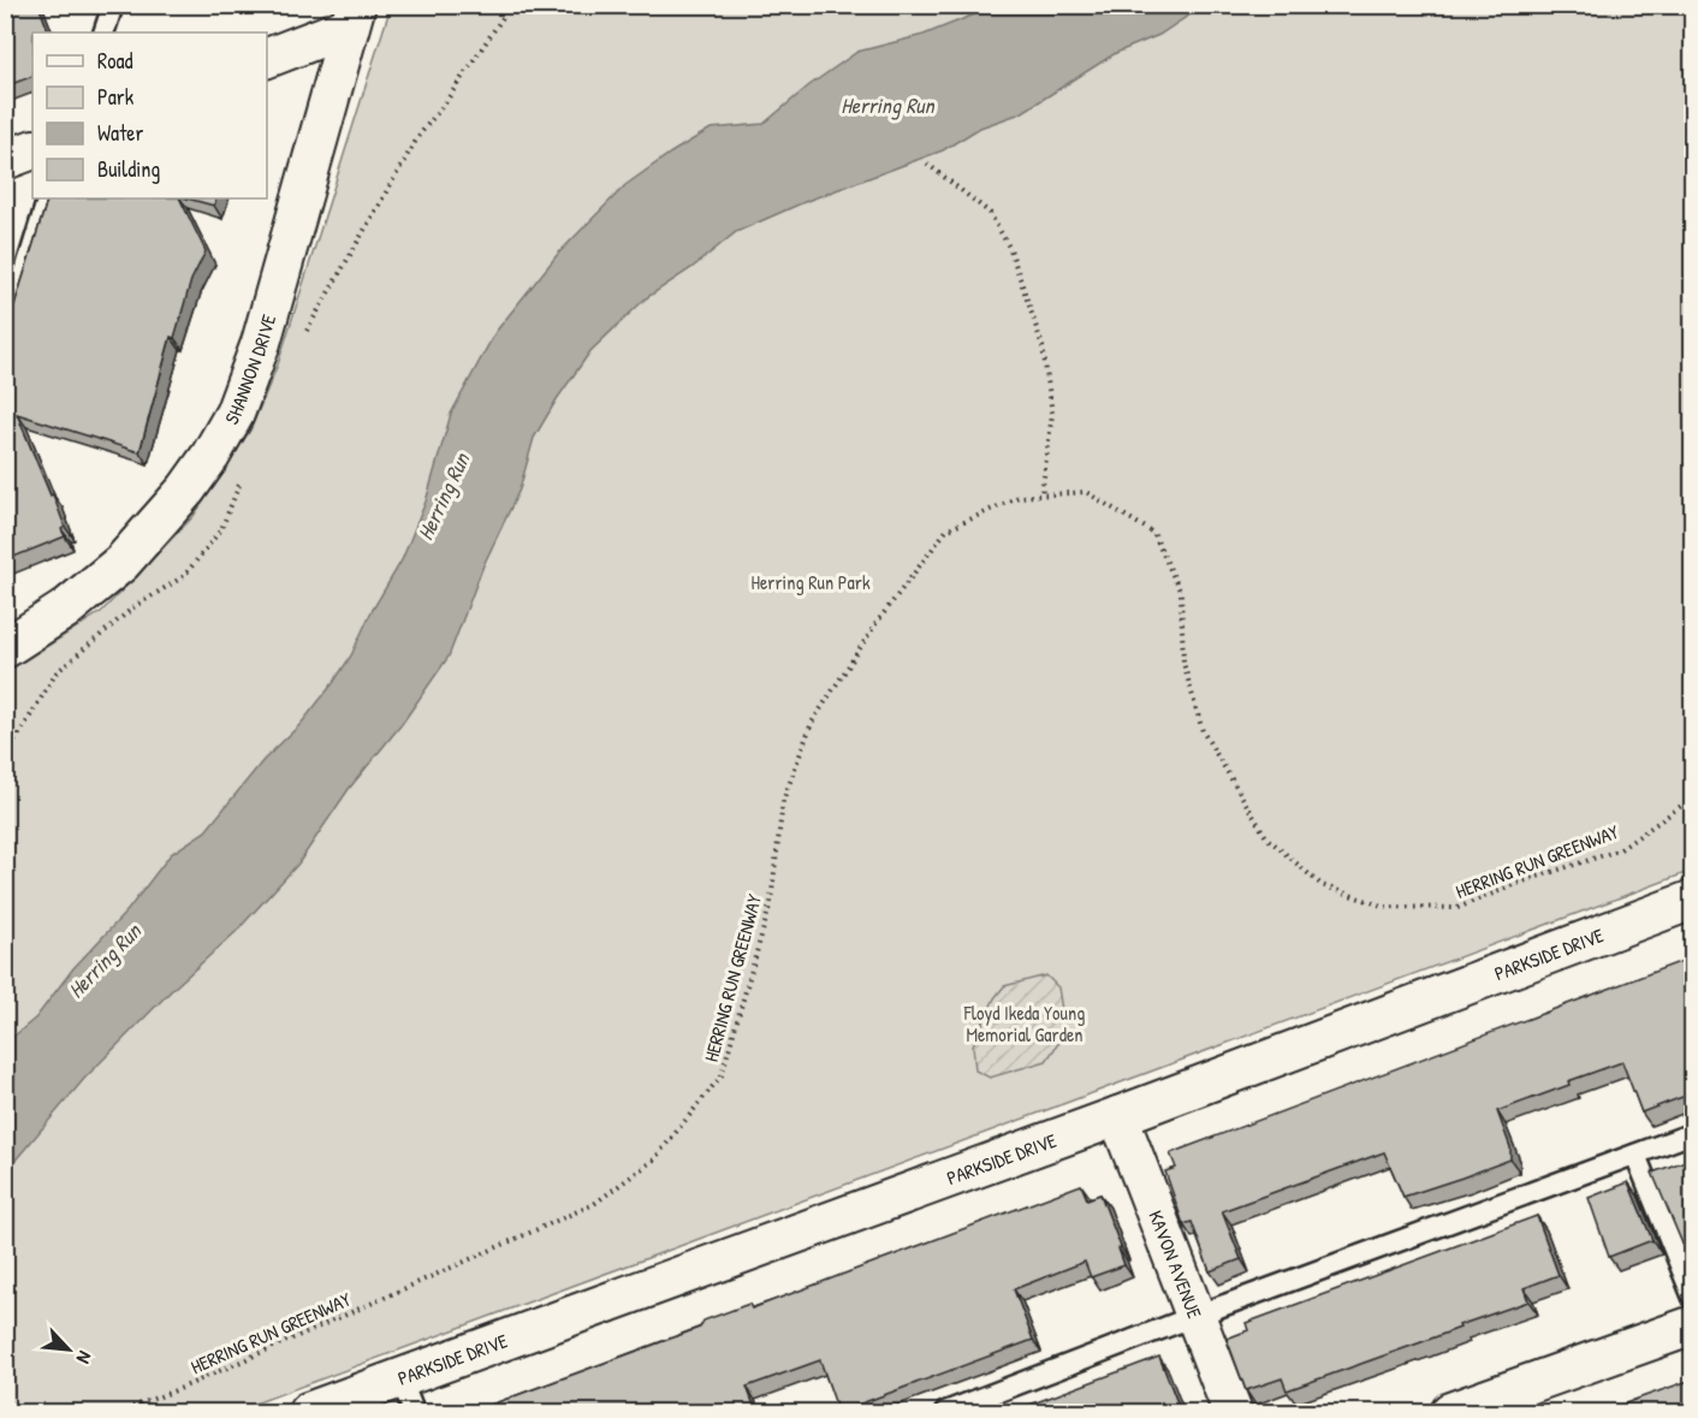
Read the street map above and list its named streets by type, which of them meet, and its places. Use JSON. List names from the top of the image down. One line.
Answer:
{"streets":{"street":["SHANNON DRIVE","PARKSIDE DRIVE","KAVON AVENUE"],"path":["HERRING RUN GREENWAY"]},"crossings":[["PARKSIDE DRIVE","KAVON AVENUE"]],"water":["Herring Run"],"parks":["Herring Run Park","Floyd Ikeda Young Memorial Garden"],"legend":["Road","Park","Water","Building"],"north":"bottom right"}
